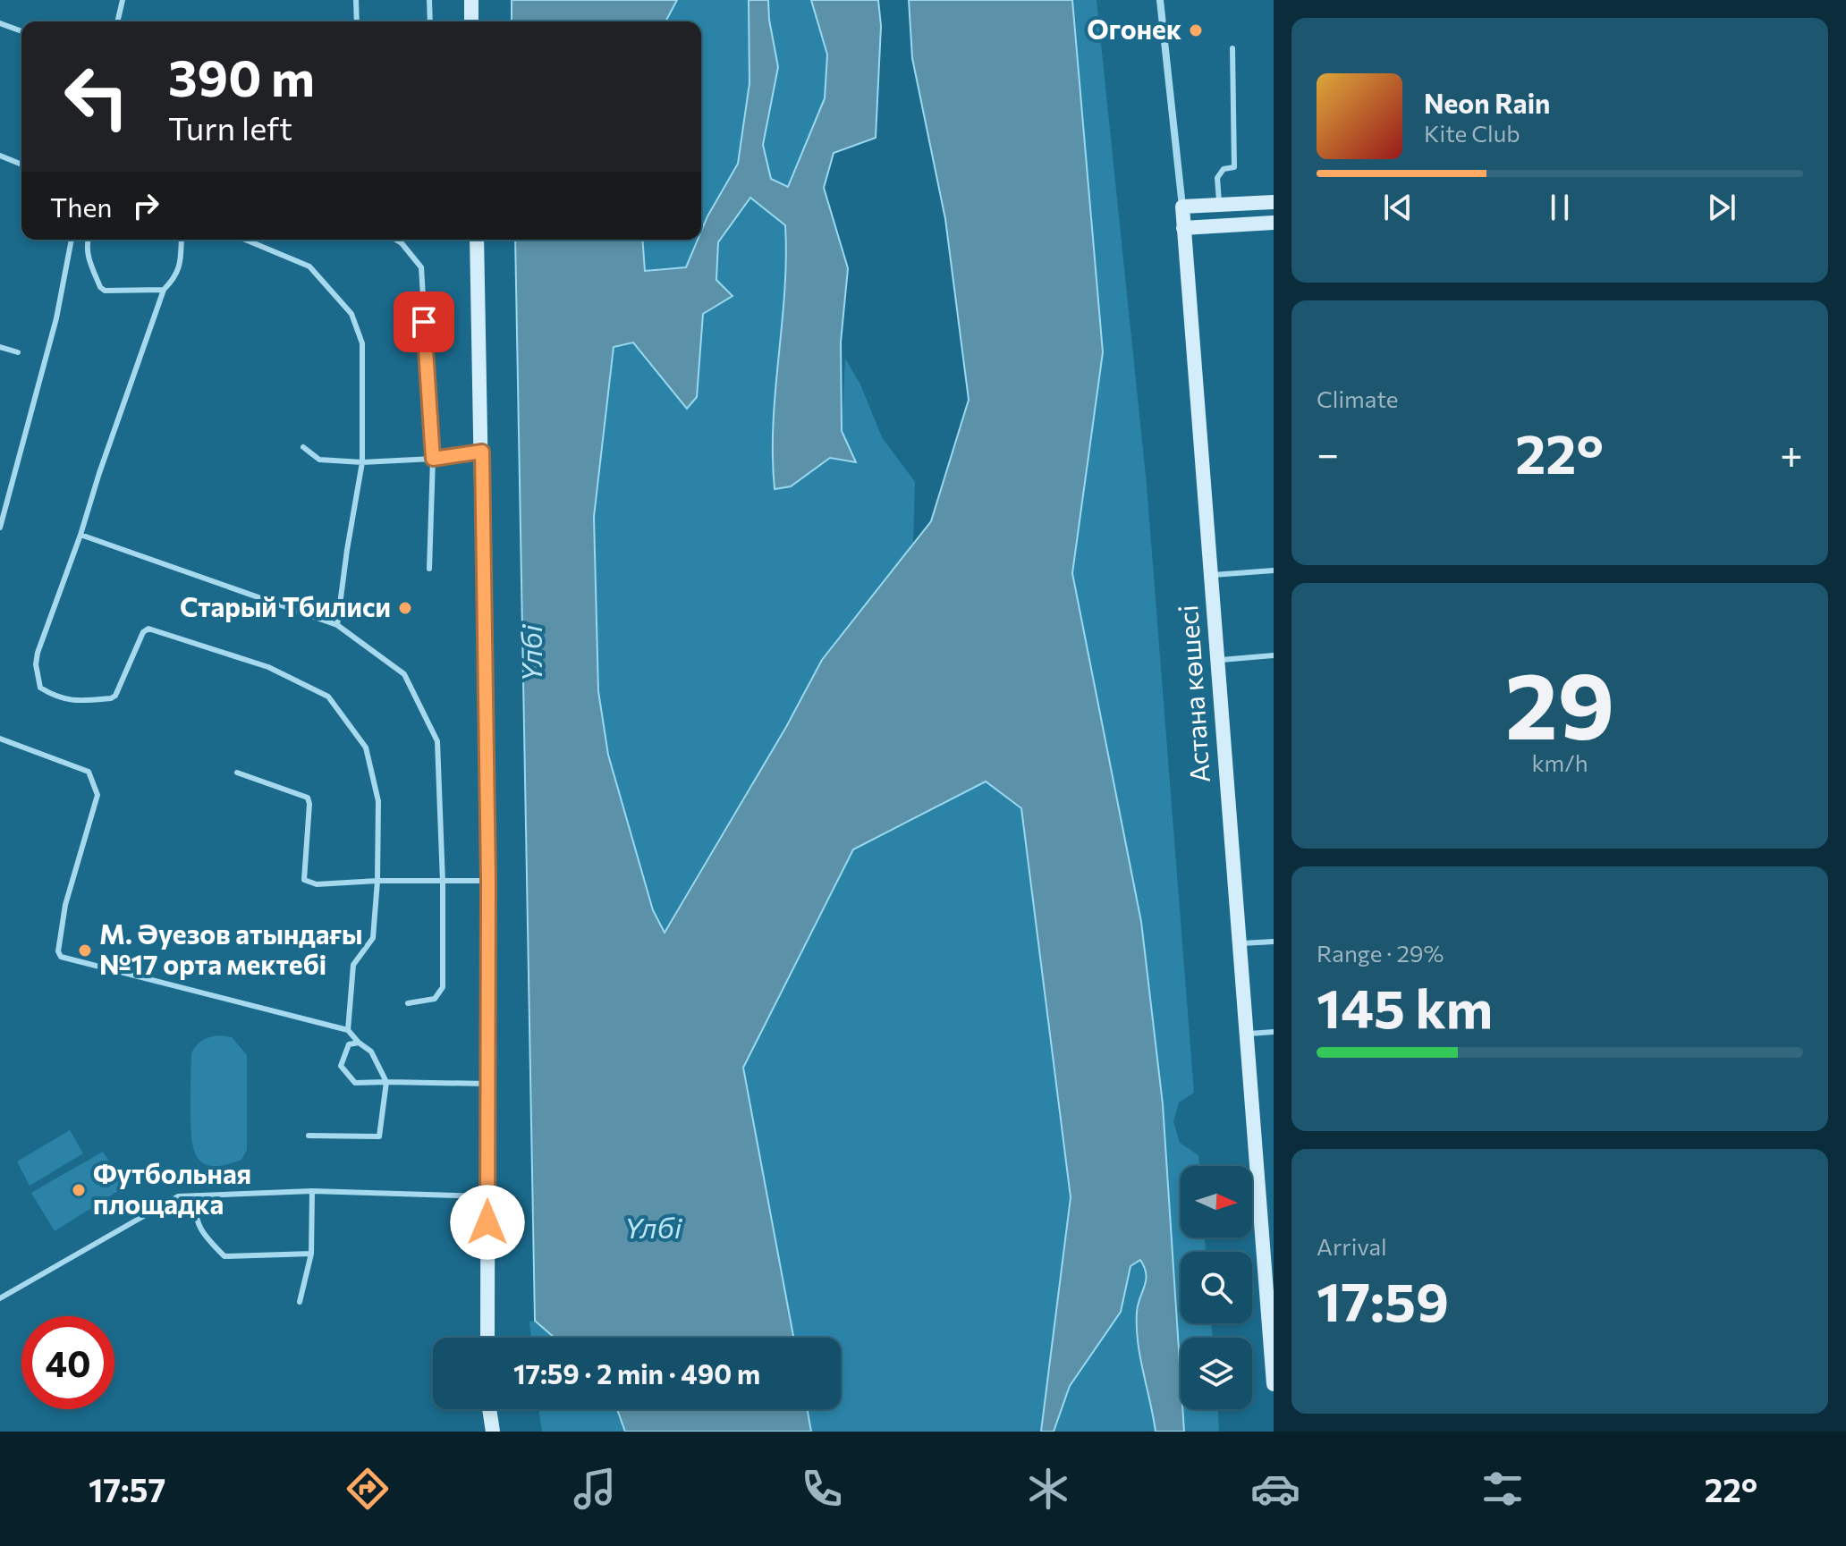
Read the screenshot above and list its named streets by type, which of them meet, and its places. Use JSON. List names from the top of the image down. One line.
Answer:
{"streets":{"main road":["Астана көшесі"]},"water":["Үлбі"],"places":["Огонек","Старый Тбилиси","М. Әуезов атындағы №17 орта мектебі","Футбольная площадка"],"north":"right","page":{"turn":["390 m","Turn left"],"song":["Neon Rain","Kite Club"],"then":"Then","tile":["Climate",["29","km/h"],["Range · 29%","145 km"],["Arrival","17:59"]],"heat":["−","22°","+"],"limit":"40","trip":"17:59 · 2 min · 490 m","tabs":["17:57","22°"]}}
